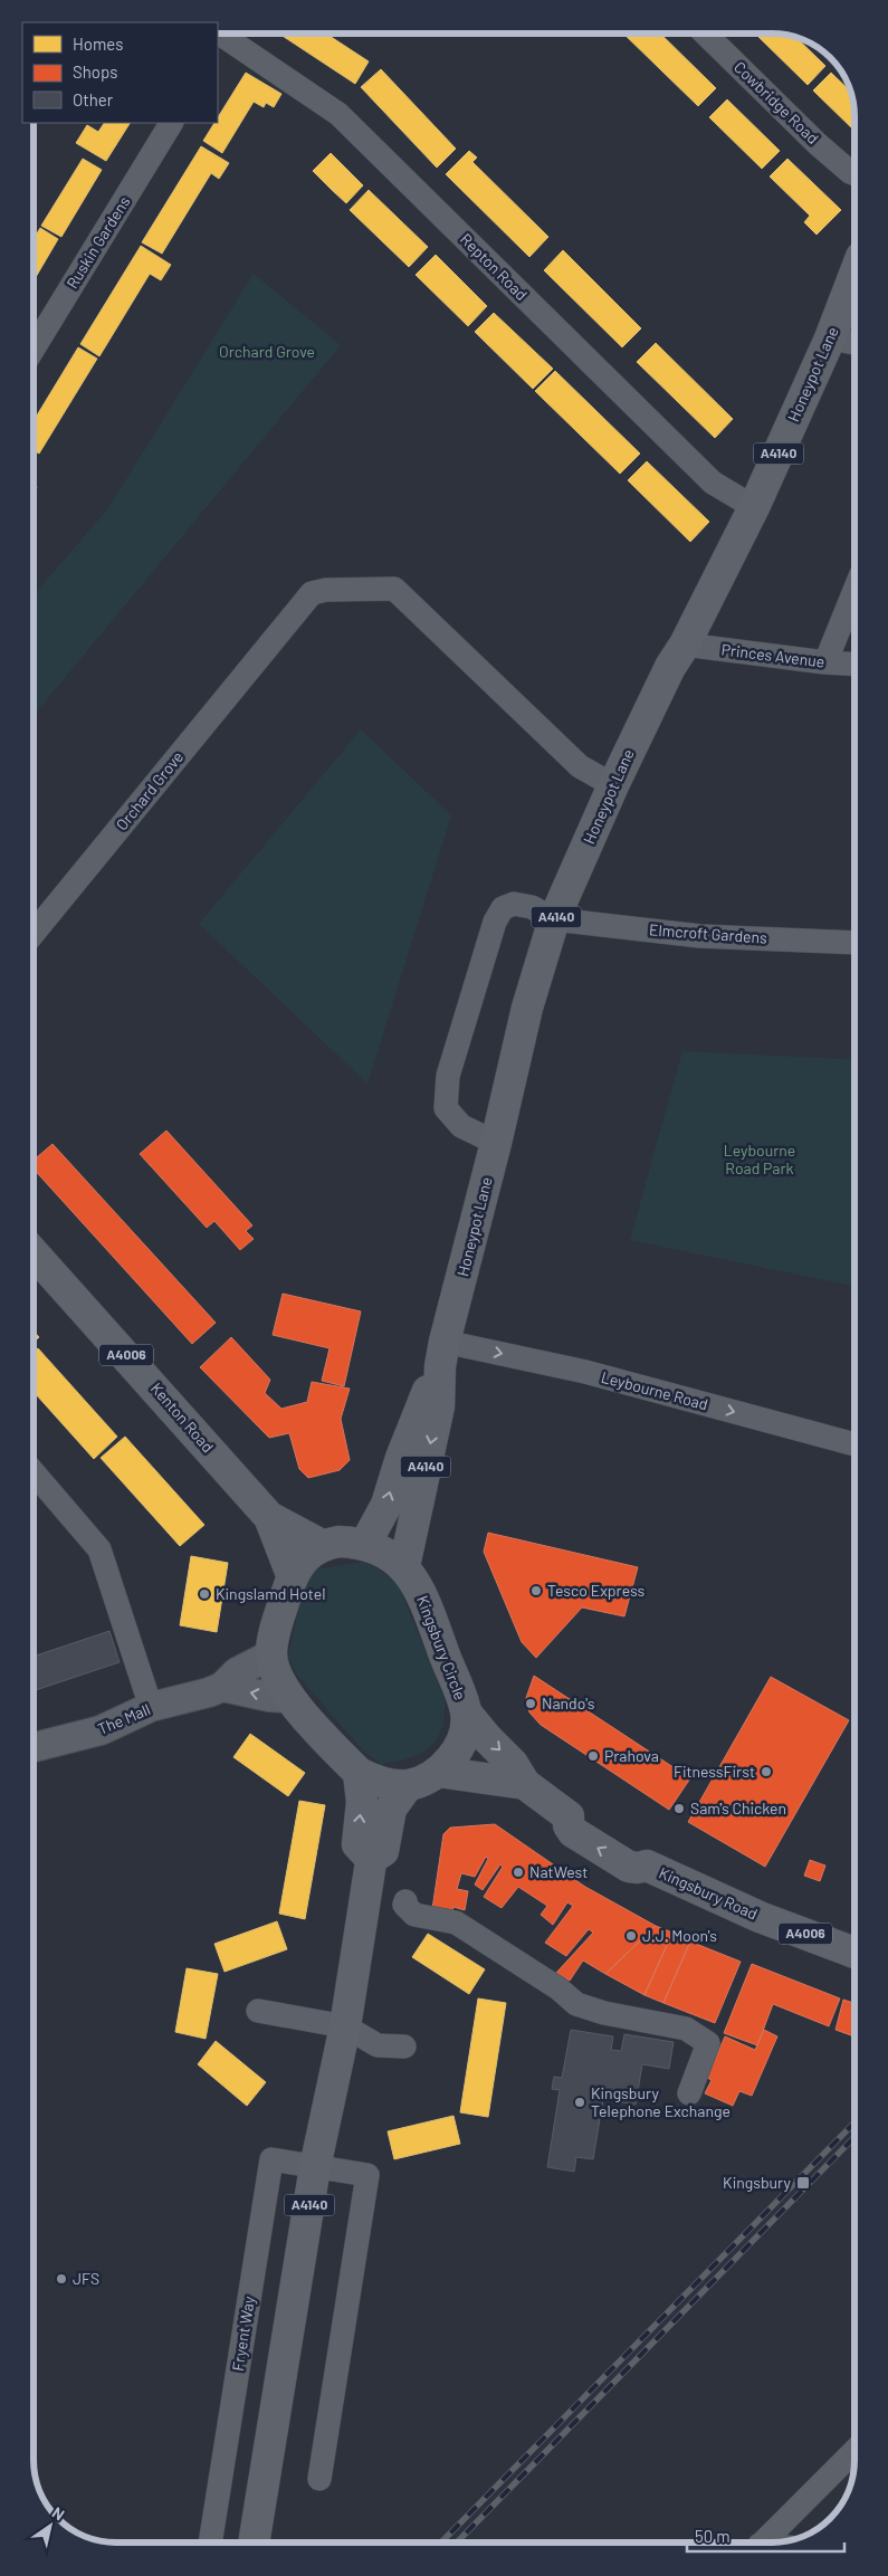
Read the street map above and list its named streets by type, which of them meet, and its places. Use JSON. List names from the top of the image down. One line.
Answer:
{"streets":{"main road":["Honeypot Lane","A4140","A4006","Kenton Road","Kingsbury Circle","Kingsbury Road"],"street":["Cowbridge Road","Ruskin Gardens","Repton Road","Princes Avenue","Orchard Grove","Elmcroft Gardens","Leybourne Road","The Mall","Fryent Way"]},"crossings":[["Repton Road","Honeypot Lane"],["Honeypot Lane","Princes Avenue"],["Honeypot Lane","Orchard Grove"],["Honeypot Lane","Elmcroft Gardens"],["Honeypot Lane","Leybourne Road"],["Honeypot Lane","Kingsbury Circle"],["A4140","Kingsbury Circle"],["A4140","Fryent Way"],["Kenton Road","Kingsbury Circle"],["Kingsbury Circle","Kingsbury Road"]],"one_way":["Leybourne Road"],"parks":["Orchard Grove","Leybourne Road Park"],"places":{"other":["Tesco Express","Kingslamd Hotel","Nando's","Prahova","FitnessFirst","Sam's Chicken","NatWest","J.J. Moon's","Kingsbury Telephone Exchange","JFS"],"transit":["Kingsbury"]},"legend":["Homes","Shops","Other"],"scale_bar":"50 m","north":"top right"}
